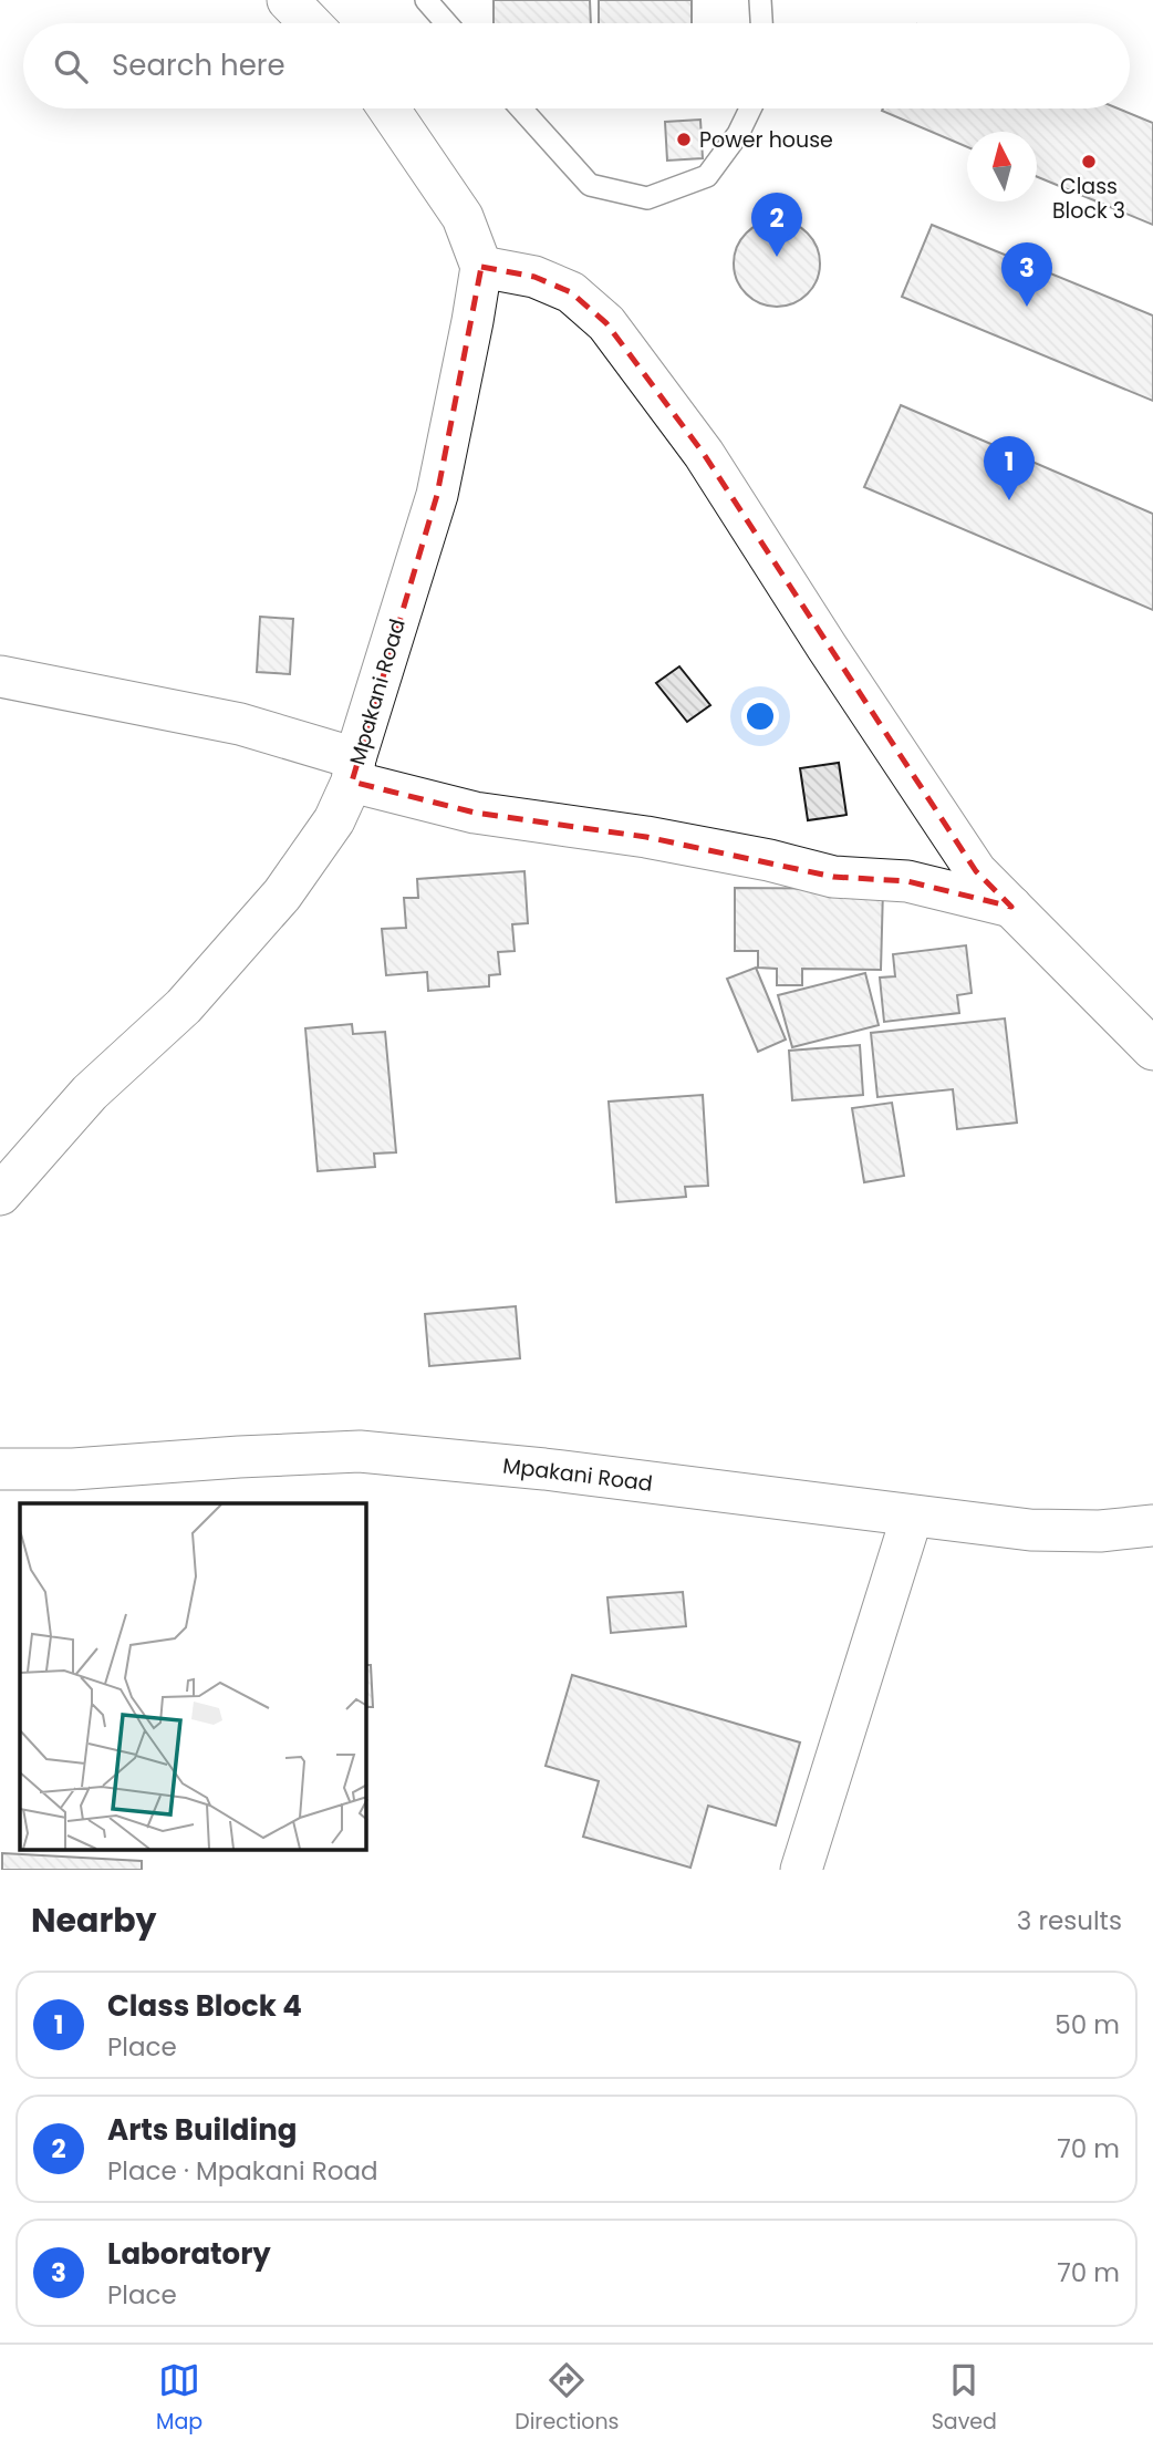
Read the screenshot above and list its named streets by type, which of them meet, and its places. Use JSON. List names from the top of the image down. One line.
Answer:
{"streets":{"street":["Mpakani Road"]},"places":["Power house","Class Block 3"],"north":"top","page":{"search":"Search here","pins":["2","3","1"],"heading":["Nearby","3 results"],"list":[{"mark":"1","name":"Class Block 4","note":"Place","value":"50 m"},{"mark":"2","name":"Arts Building","note":"Place · Mpakani Road","value":"70 m"},{"mark":"3","name":"Laboratory","note":"Place","value":"70 m"}],"nav":["Map","Directions","Saved"]}}
